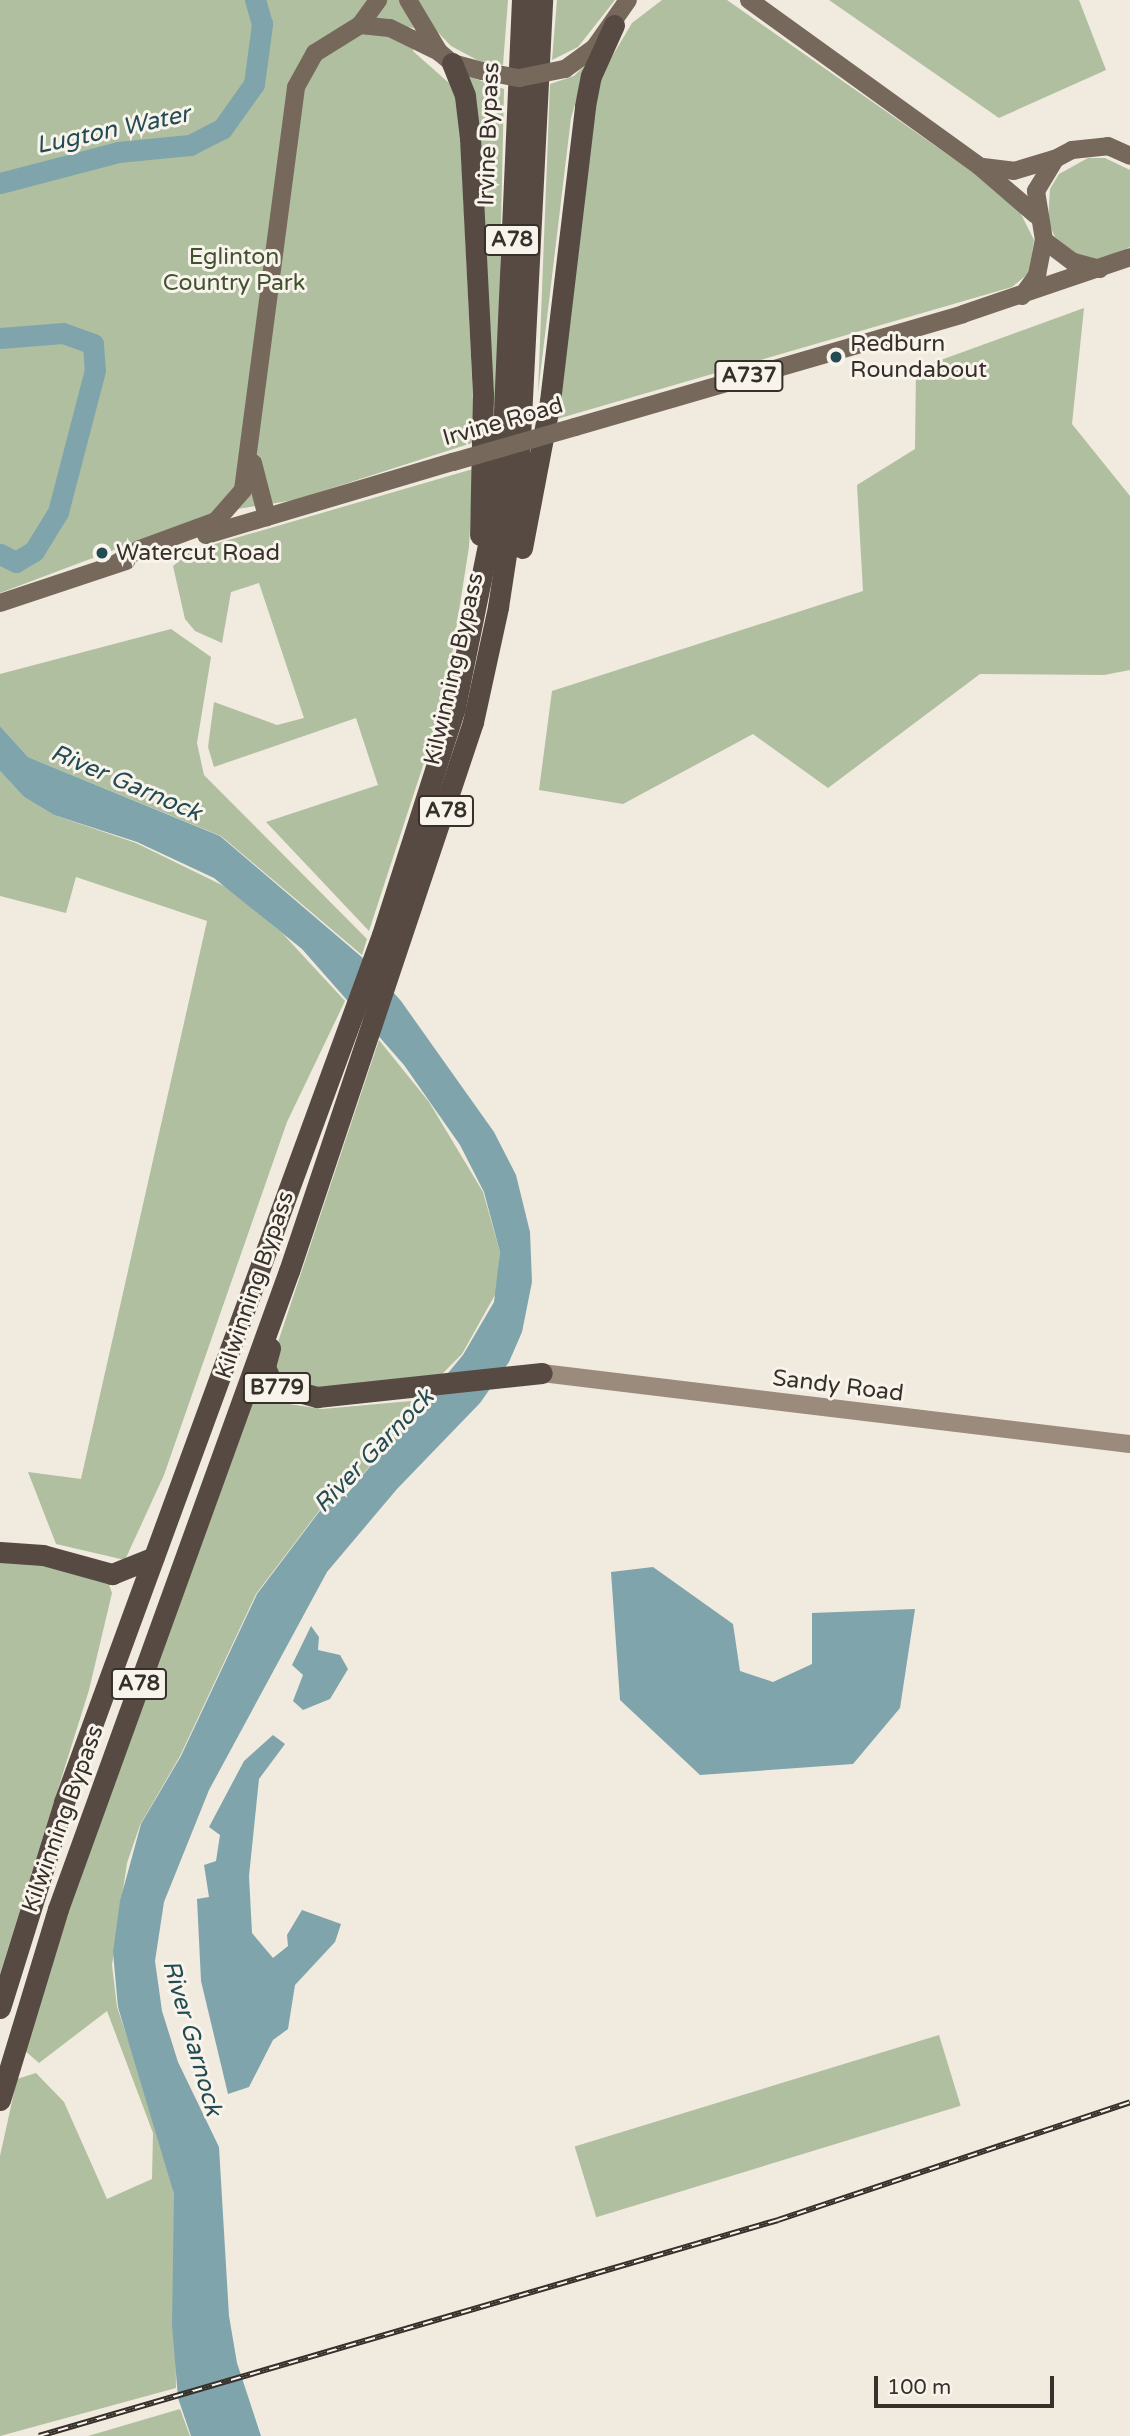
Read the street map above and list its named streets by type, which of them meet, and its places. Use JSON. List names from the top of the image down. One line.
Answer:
{"streets":{"highway":["Irvine Bypass","A78","Kilwinning Bypass","B779"],"main road":["A737","Irvine Road","Sandy Road"]},"crossings":[["Irvine Bypass","Kilwinning Bypass"],["A737","Irvine Road"],["Kilwinning Bypass","B779"],["Sandy Road","B779"]],"water":["Lugton Water","River Garnock"],"parks":["Eglinton Country Park"],"places":["Redburn Roundabout","Watercut Road"],"scale_bar":"100 m"}
